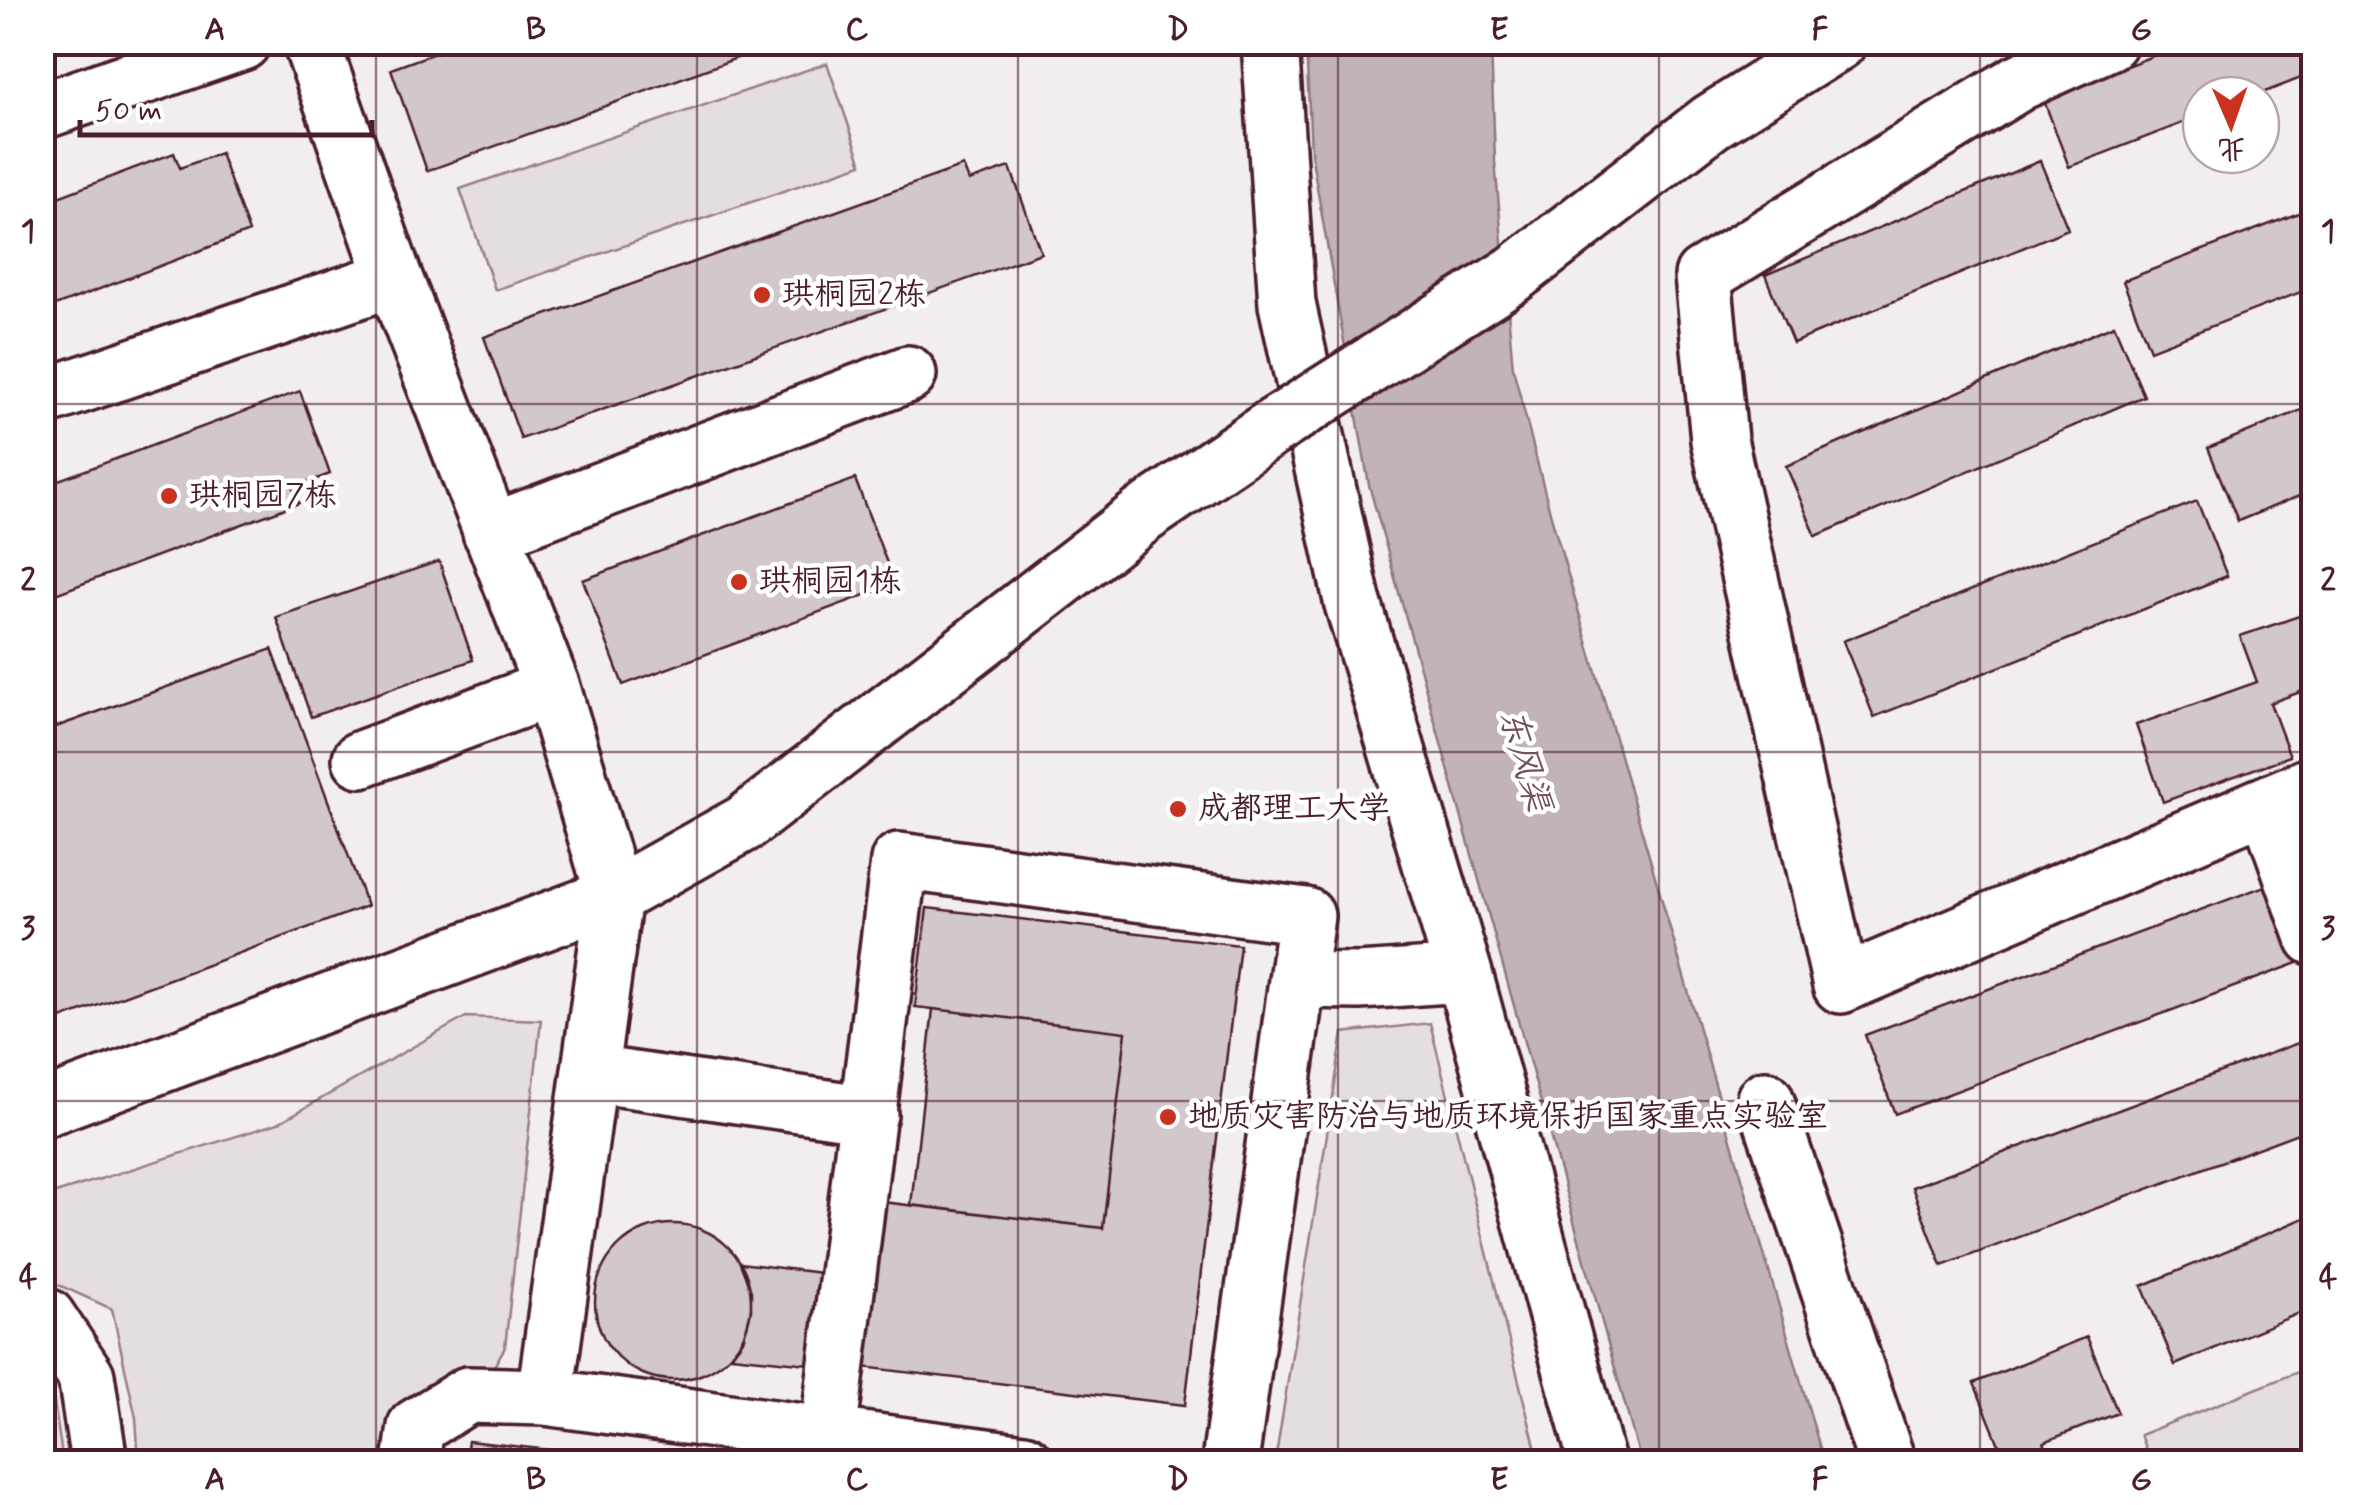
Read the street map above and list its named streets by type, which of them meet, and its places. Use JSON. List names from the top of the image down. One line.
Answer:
{"water":["东风渠"],"places":["珙桐园2栋","珙桐园7栋","珙桐园1栋","成都理工大学","地质灾害防治与地质环境保护国家重点实验室"],"scale_bar":"50 m","north":"bottom","grid":{"columns":["A","B","C","D","E","F","G"],"rows":["1","2","3","4"]}}
